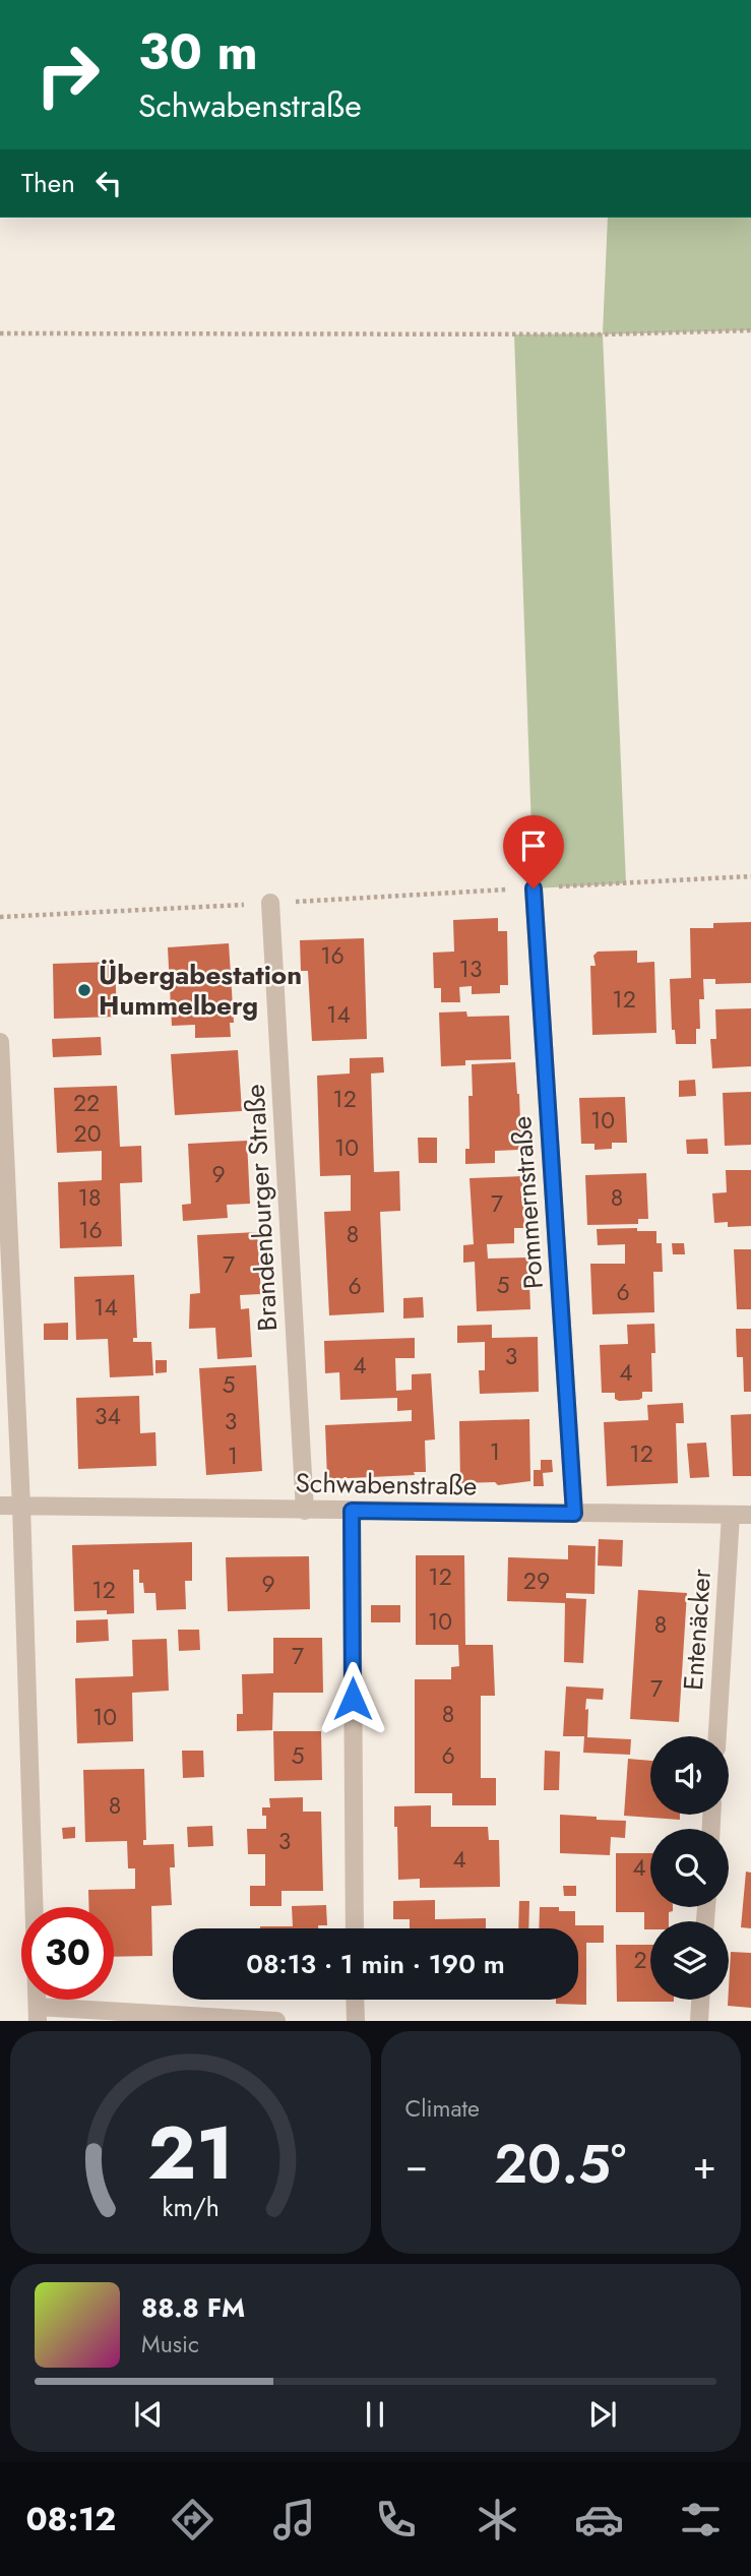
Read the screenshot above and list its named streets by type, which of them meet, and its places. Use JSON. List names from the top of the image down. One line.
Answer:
{"streets":{"street":["Pommernstraße","Brandenburger Straße","Schwabenstraße","Entenäcker"]},"crossings":[["Pommernstraße","Schwabenstraße"],["Brandenburger Straße","Schwabenstraße"],["Schwabenstraße","Entenäcker"]],"places":["Übergabestation Hummelberg"],"house_numbers":["16","13","12","14","12","22","10","20","10","9","18","8","7","16","8","7","5","6","6","14","3","4","4","5","34","3","1","12","1","12","29","9","12","10","8","7","7","8","10","5","6","8","3","4","4","2"],"page":{"turn":["30 m","Schwabenstraße"],"then":"Then","limit":"30","trip":"08:13 · 1 min · 190 m","tile":"Climate","heat":["−","20.5°","+"],"song":["88.8 FM","Music"],"tabs":"08:12","gauge":["21","km/h"]}}
